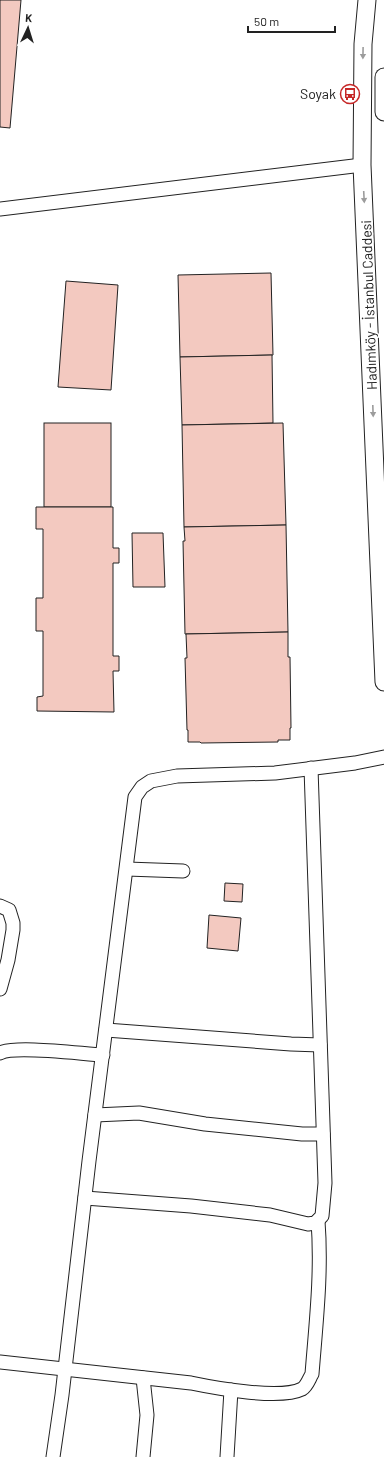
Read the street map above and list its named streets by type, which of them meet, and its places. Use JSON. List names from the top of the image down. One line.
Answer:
{"streets":{"main road":["Hadımköy - İstanbul Caddesi"]},"one_way":["Hadımköy - İstanbul Caddesi"],"places":{"bus stop":["Soyak"]},"scale_bar":"50 m","north":"top"}
